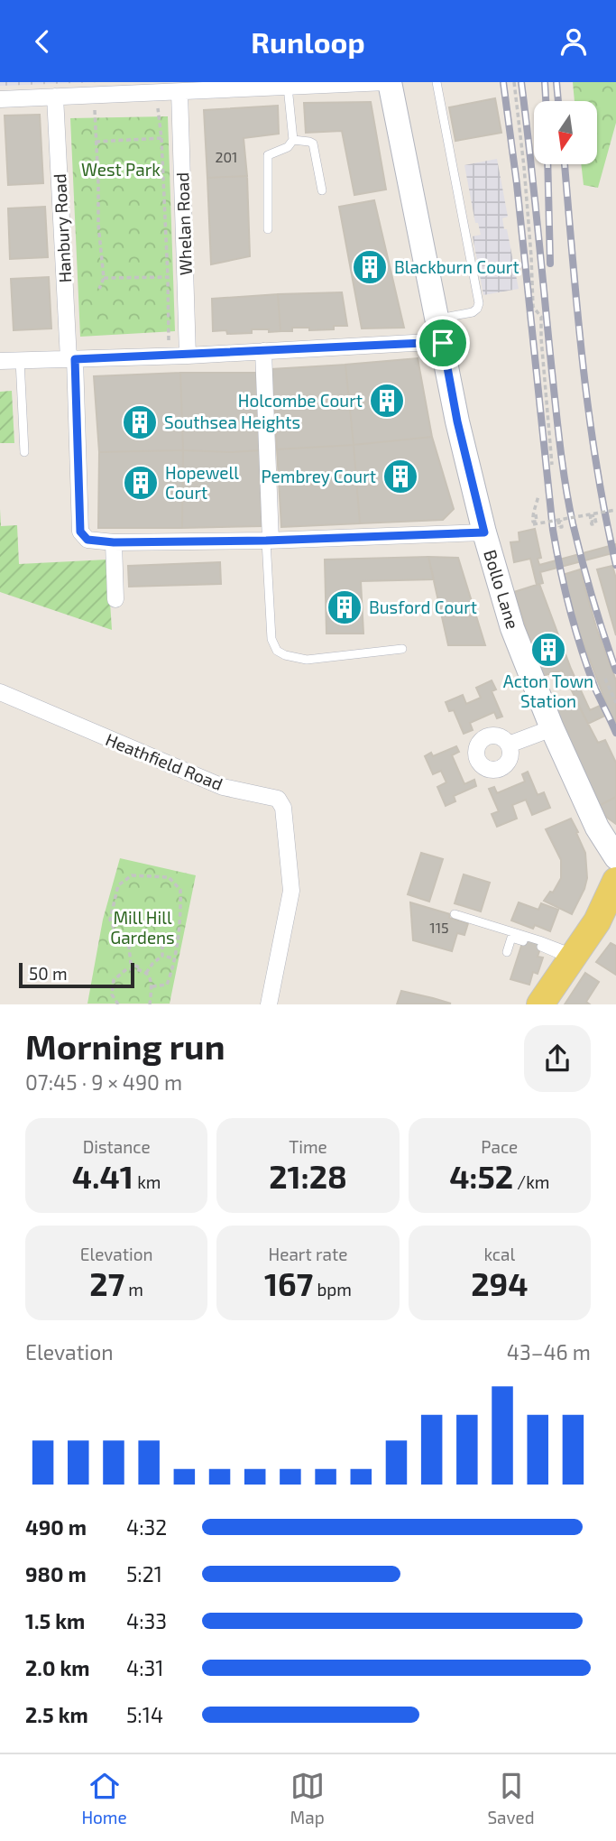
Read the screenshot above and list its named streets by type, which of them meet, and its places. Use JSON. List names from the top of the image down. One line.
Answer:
{"streets":{"street":["Whelan Road","Hanbury Road","Bollo Lane","Heathfield Road"]},"crossings":[["Hanbury Road","Bollo Lane"]],"parks":["West Park","Mill Hill Gardens"],"places":{"building":["Blackburn Court","Holcombe Court","Southsea Heights","Pembrey Court","Hopewell Court","Busford Court","Acton Town Station"]},"house_numbers":["201","115"],"scale_bar":"50 m","north":"bottom","page":{"header":"Runloop","scale":"50 m","heading":["Morning run","07:45 · 9 × 490 m"],"stats":[["Distance","4.41 km"],["Time","21:28"],["Pace","4:52 /km"],["Elevation","27 m"],["Heart rate","167 bpm"],["kcal","294"]],"chart":["Elevation","43–46 m"],"list":[{"name":"490 m","note":"4:32"},{"name":"980 m","note":"5:21"},{"name":"1.5 km","note":"4:33"},{"name":"2.0 km","note":"4:31"},{"name":"2.5 km","note":"5:14"}],"tabs":["Home","Map","Saved"]}}
